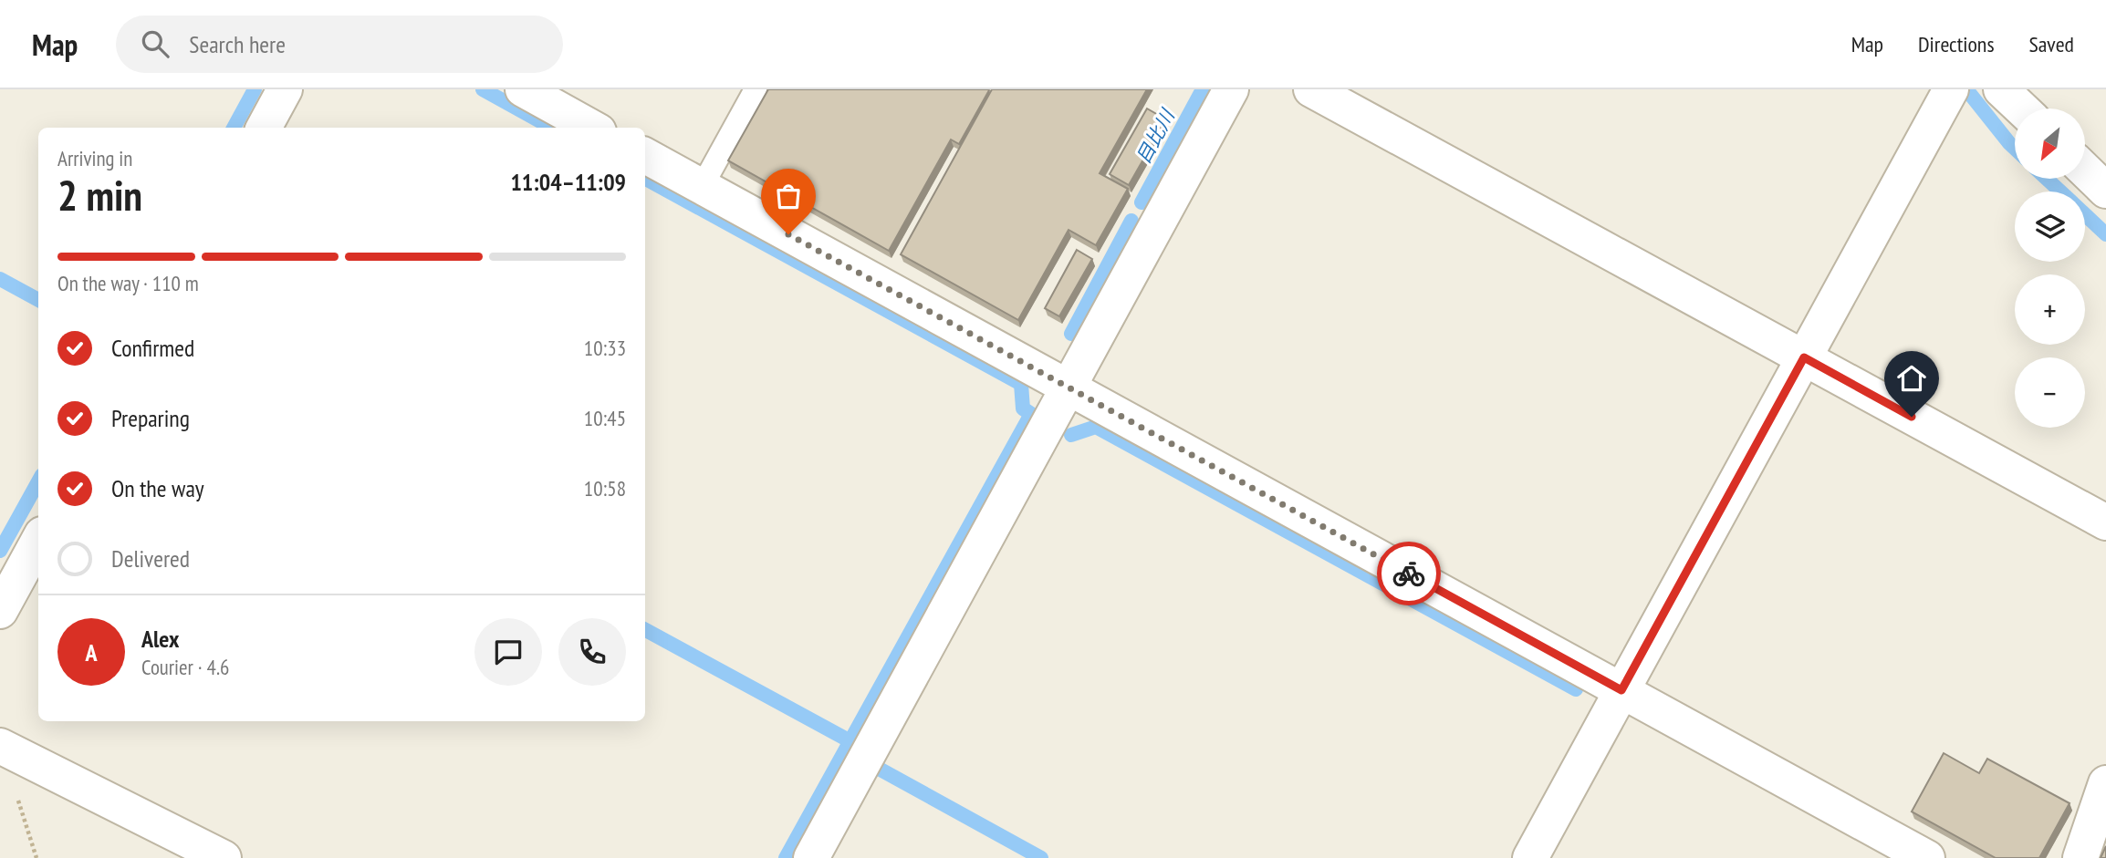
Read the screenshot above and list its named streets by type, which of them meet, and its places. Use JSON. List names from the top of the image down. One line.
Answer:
{"water":["目比川"],"north":"bottom left","page":{"header":"Map","search":"Search here","nav":["Map","Directions","Saved"],"map_buttons":["+","−"],"heading":["2 min","Arriving in","11:04–11:09"],"panel":["Alex","Courier · 4.6"],"bar":"On the way · 110 m","list":[["Confirmed","10:33"],["Preparing","10:45"],["On the way","10:58"],"Delivered"],"round":"A"}}
